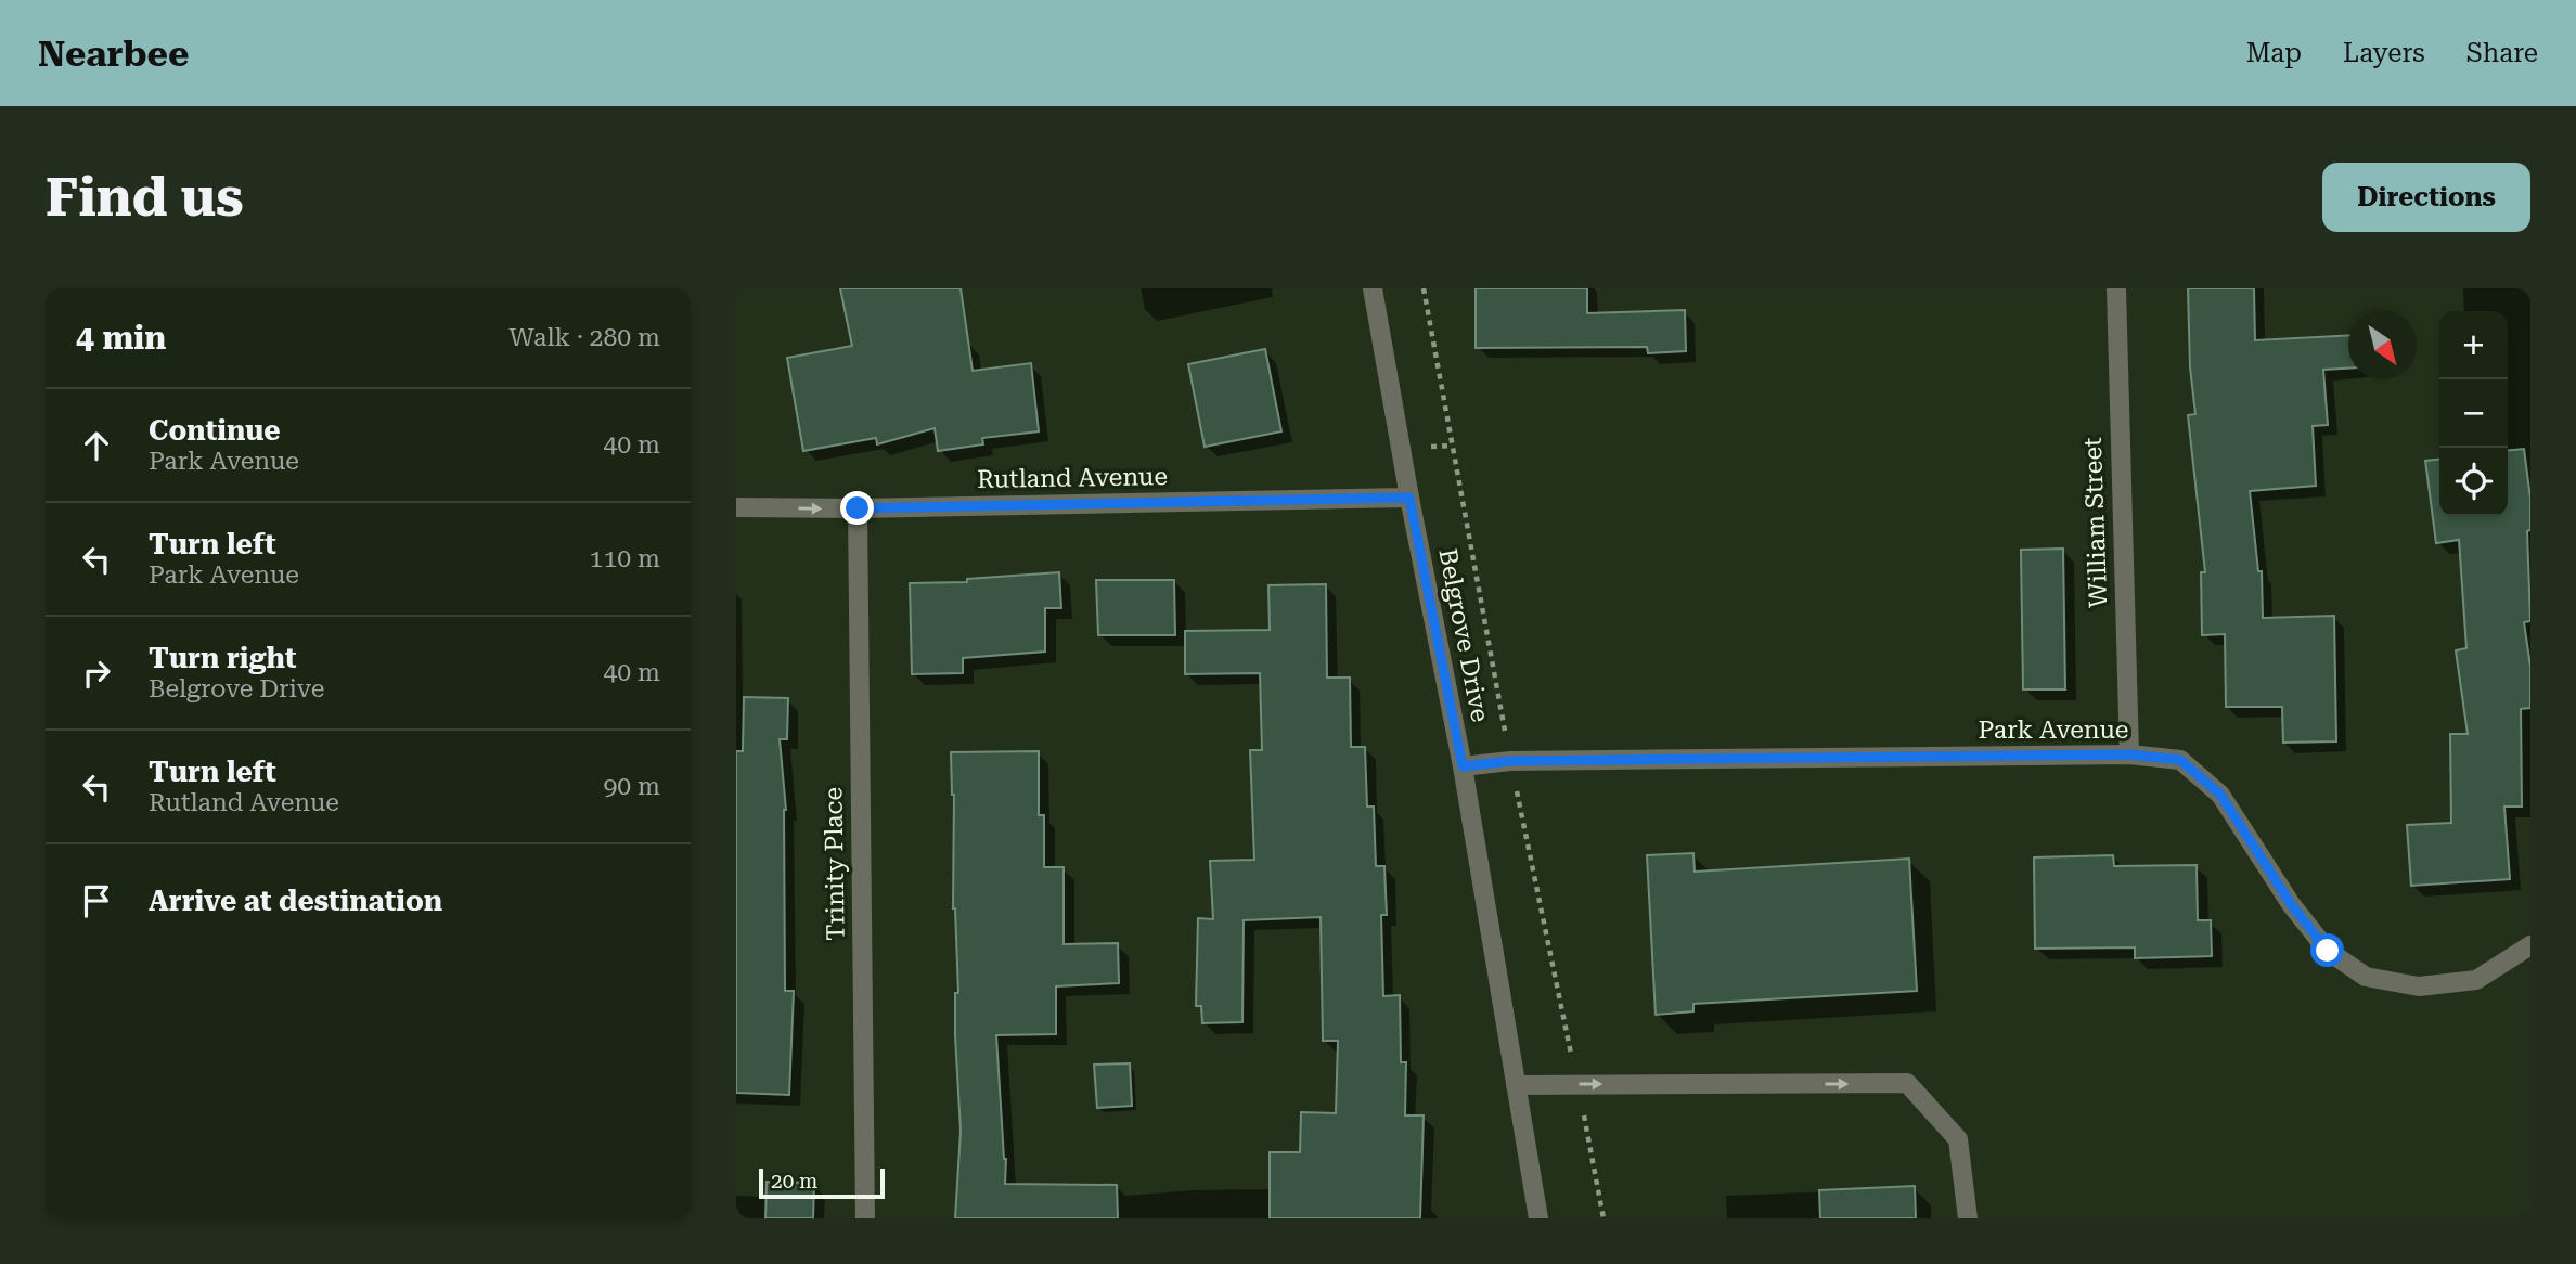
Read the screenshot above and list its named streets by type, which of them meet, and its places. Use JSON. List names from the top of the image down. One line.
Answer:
{"streets":{"street":["Rutland Avenue","William Street","Belgrove Drive","Park Avenue","Trinity Place"]},"crossings":[["Rutland Avenue","Belgrove Drive"],["Rutland Avenue","Trinity Place"],["William Street","Park Avenue"],["Belgrove Drive","Park Avenue"]],"scale_bar":"20 m","north":"bottom right","page":{"header":"Nearbee","nav":["Map","Layers","Share"],"buttons":"Directions","title":"Find us","heading":["4 min","Walk · 280 m"],"map_buttons":["+","−"],"list":[["Continue","Park Avenue","40 m"],["Turn left","Park Avenue","110 m"],["Turn right","Belgrove Drive","40 m"],["Turn left","Rutland Avenue","90 m"],"Arrive at destination"],"scale":"20 m"}}
